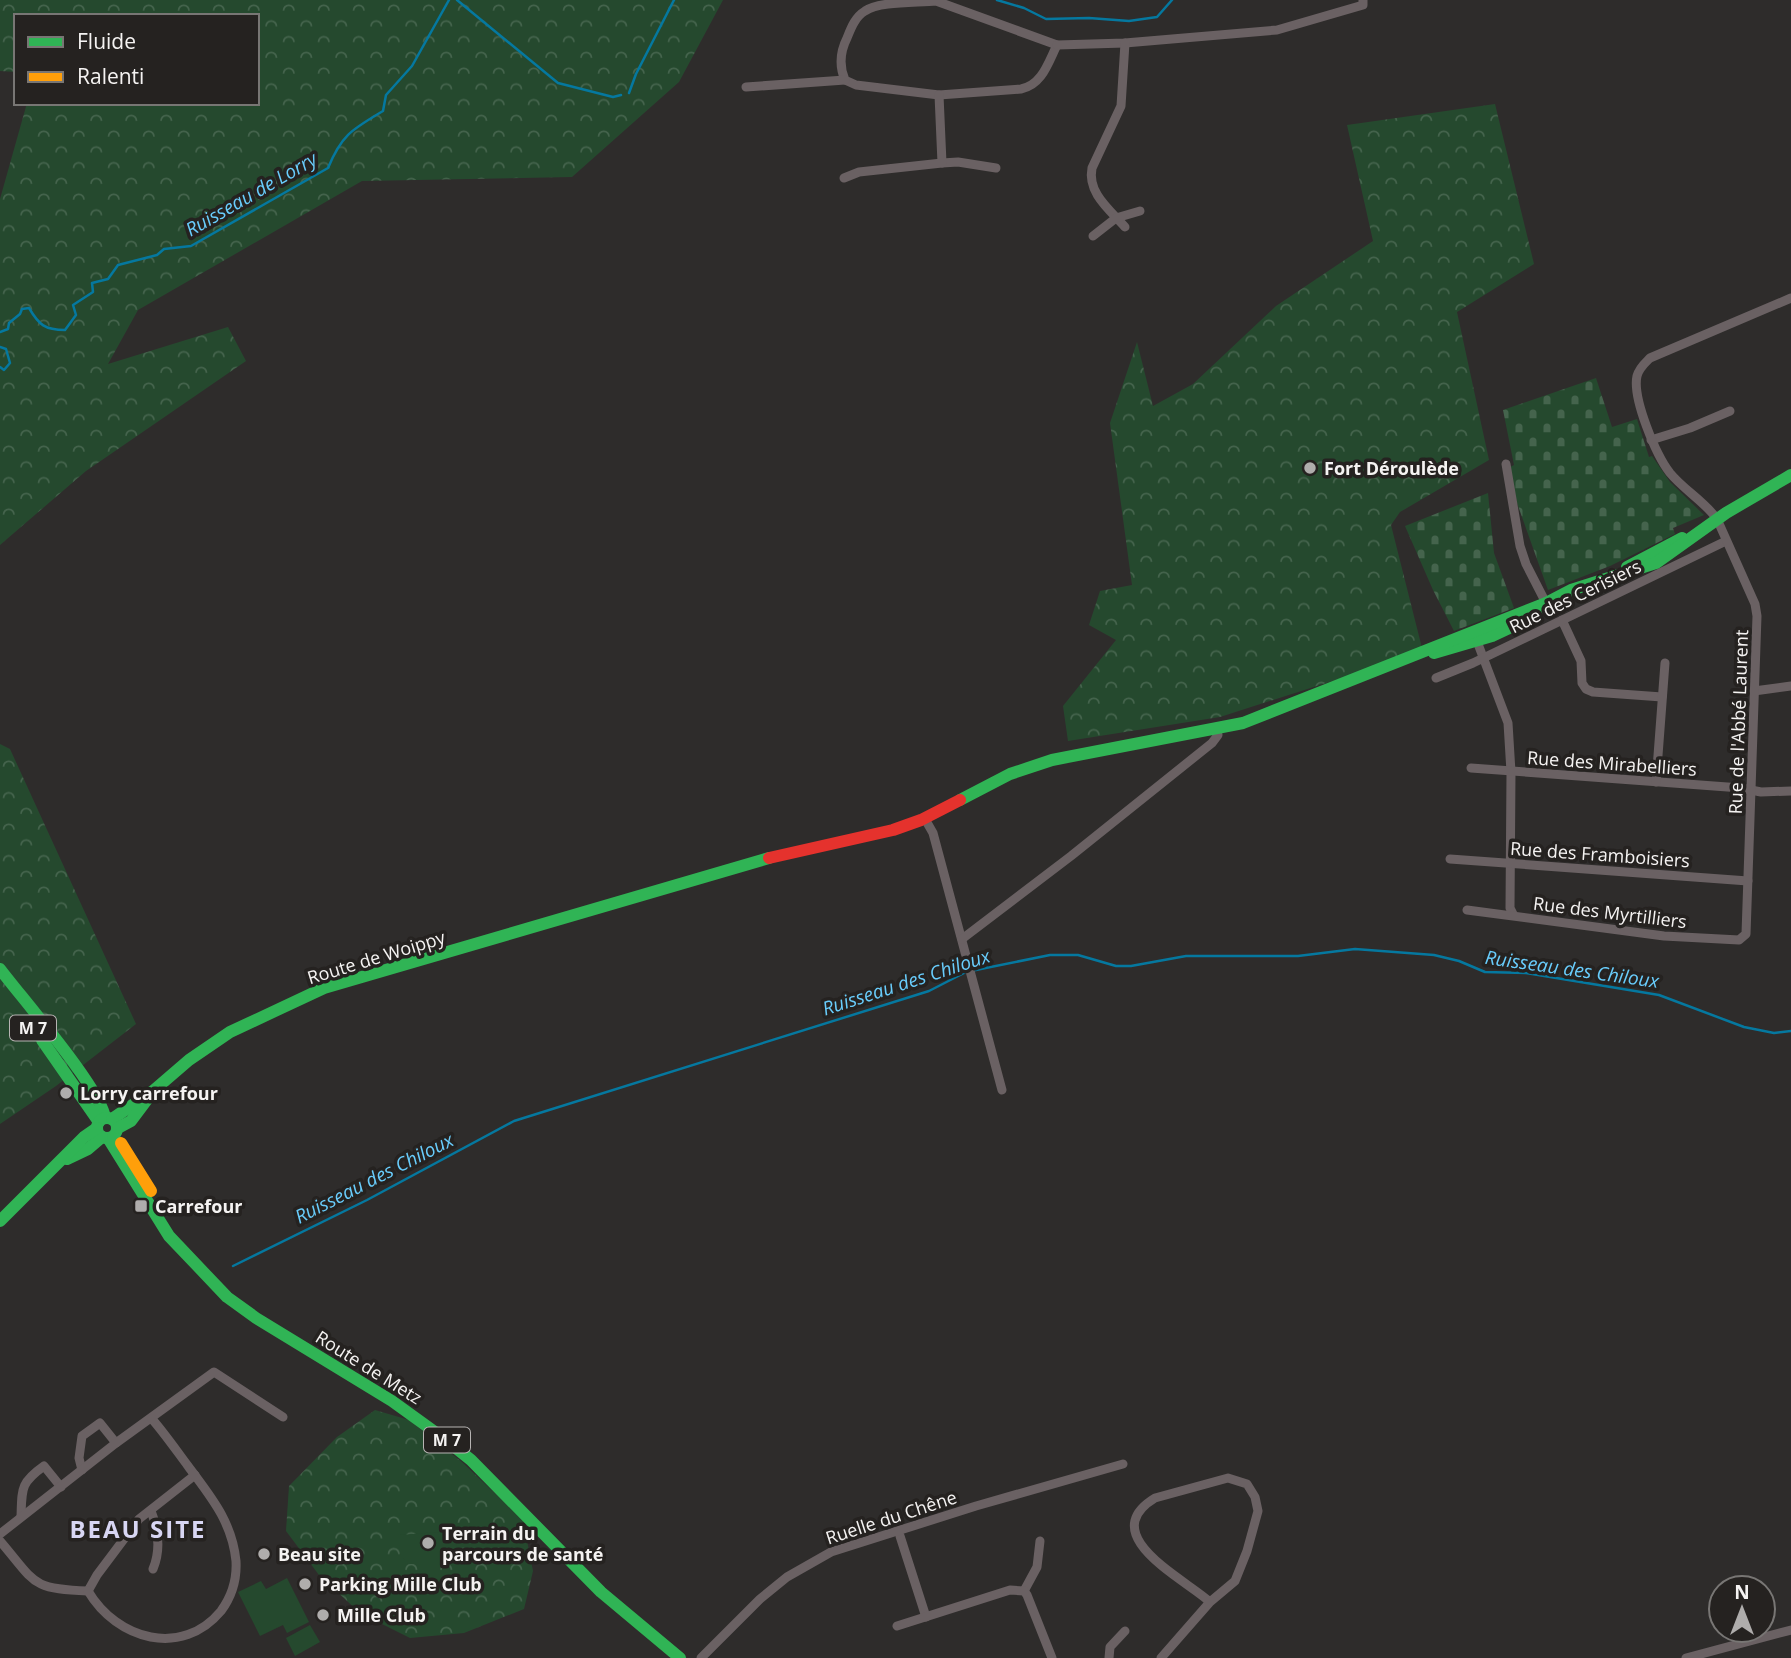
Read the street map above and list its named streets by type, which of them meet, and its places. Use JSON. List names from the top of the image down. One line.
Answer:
{"streets":{"street":["Rue des Cerisiers","Rue de l'Abbé Laurent","Rue des Mirabelliers","Rue des Framboisiers","Rue des Myrtilliers","Route de Woippy","M 7","Route de Metz","Ruelle du Chêne"]},"crossings":[["Rue des Cerisiers","Rue de l'Abbé Laurent"],["Rue de l'Abbé Laurent","Rue des Mirabelliers"],["Rue de l'Abbé Laurent","Rue des Framboisiers"],["Rue de l'Abbé Laurent","Rue des Myrtilliers"],["Rue de l'Abbé Laurent","Route de Woippy"],["Route de Woippy","Route de Metz"]],"districts":["BEAU SITE"],"water":["Ruisseau de Lorry","Ruisseau des Chiloux"],"places":{"other":["Fort Déroulède","Lorry carrefour","Terrain du parcours de santé","Beau site","Parking Mille Club","Mille Club"],"transit":["Carrefour"]},"legend":["Fluide","Ralenti"],"north":"top"}
